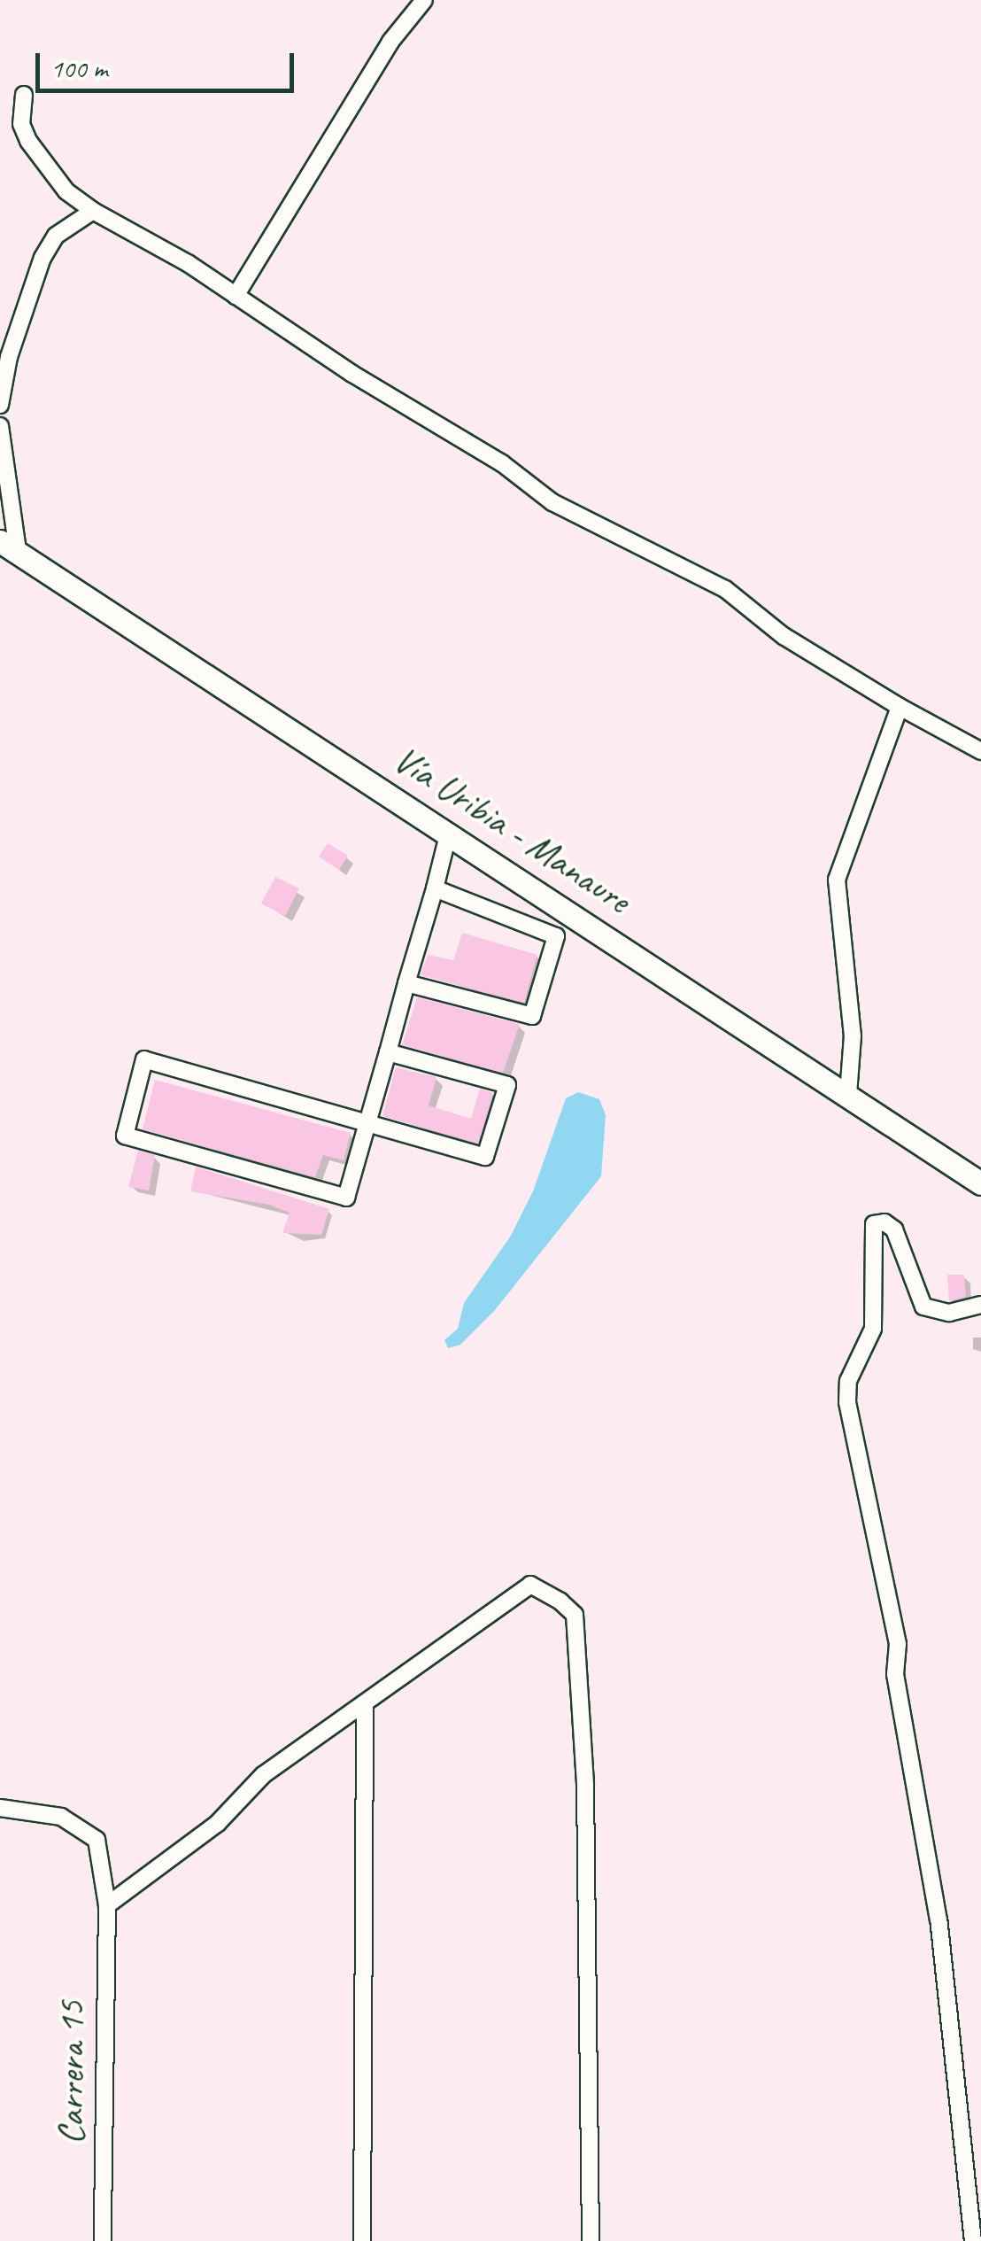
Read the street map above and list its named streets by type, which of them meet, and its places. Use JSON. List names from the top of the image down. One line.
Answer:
{"streets":{"main road":["Vía Uribia - Manaure"],"street":["Carrera 15"]},"scale_bar":"100 m"}
